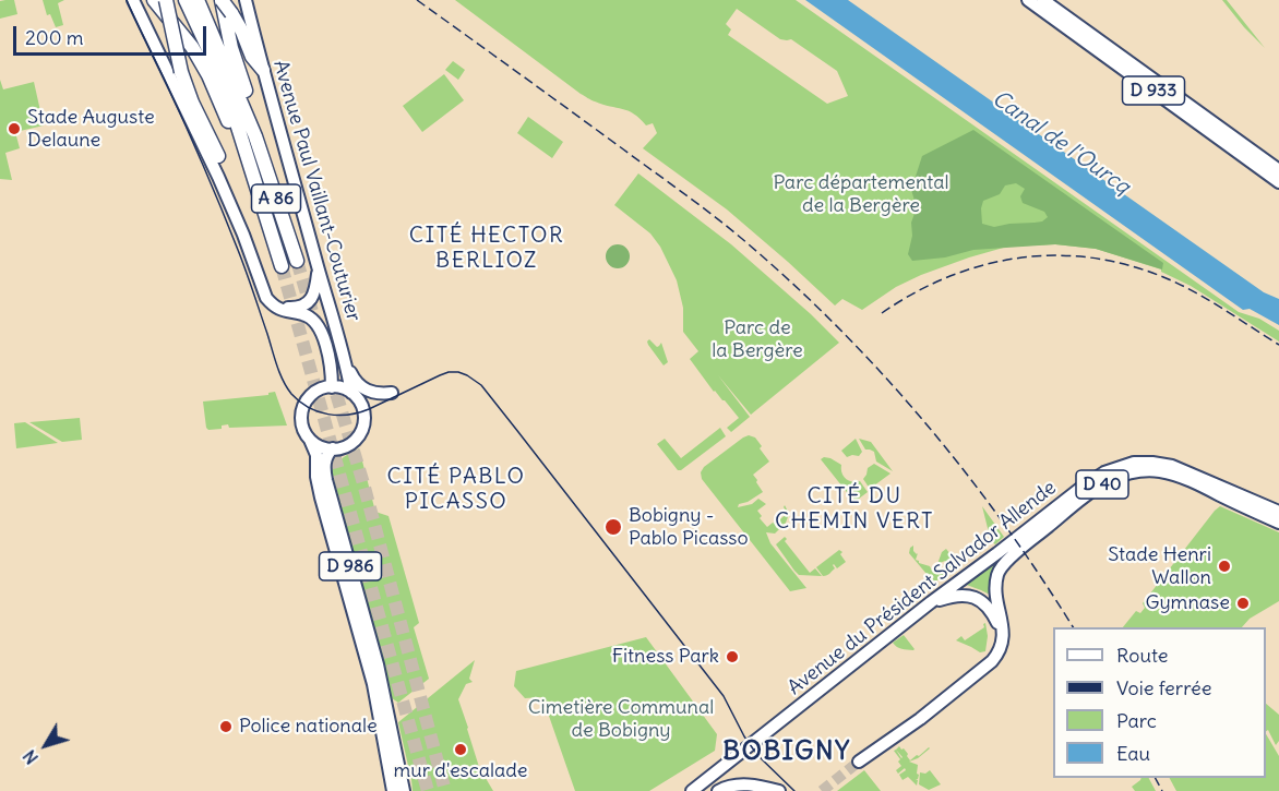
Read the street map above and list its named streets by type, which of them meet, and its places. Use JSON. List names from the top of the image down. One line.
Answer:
{"streets":{"highway":["A 86"],"main road":["D 933","Avenue Paul Vaillant-Couturier","D 40","D 986","Avenue du Président Salvador Allende"]},"crossings":[["Avenue Paul Vaillant-Couturier","D 986"]],"districts":["CITÉ HECTOR BERLIOZ","CITÉ PABLO PICASSO","CITÉ DU CHEMIN VERT","BOBIGNY"],"water":["Canal de l'Ourcq"],"parks":["Parc départemental de la Bergère","Parc de la Bergère","Cimetière Communal de Bobigny"],"places":["Stade Auguste Delaune","Bobigny - Pablo Picasso","Stade Henri Wallon","Gymnase","Fitness Park","Police nationale","mur d'escalade"],"legend":["Route","Voie ferrée","Parc","Eau"],"scale_bar":"200 m","north":"bottom left"}
